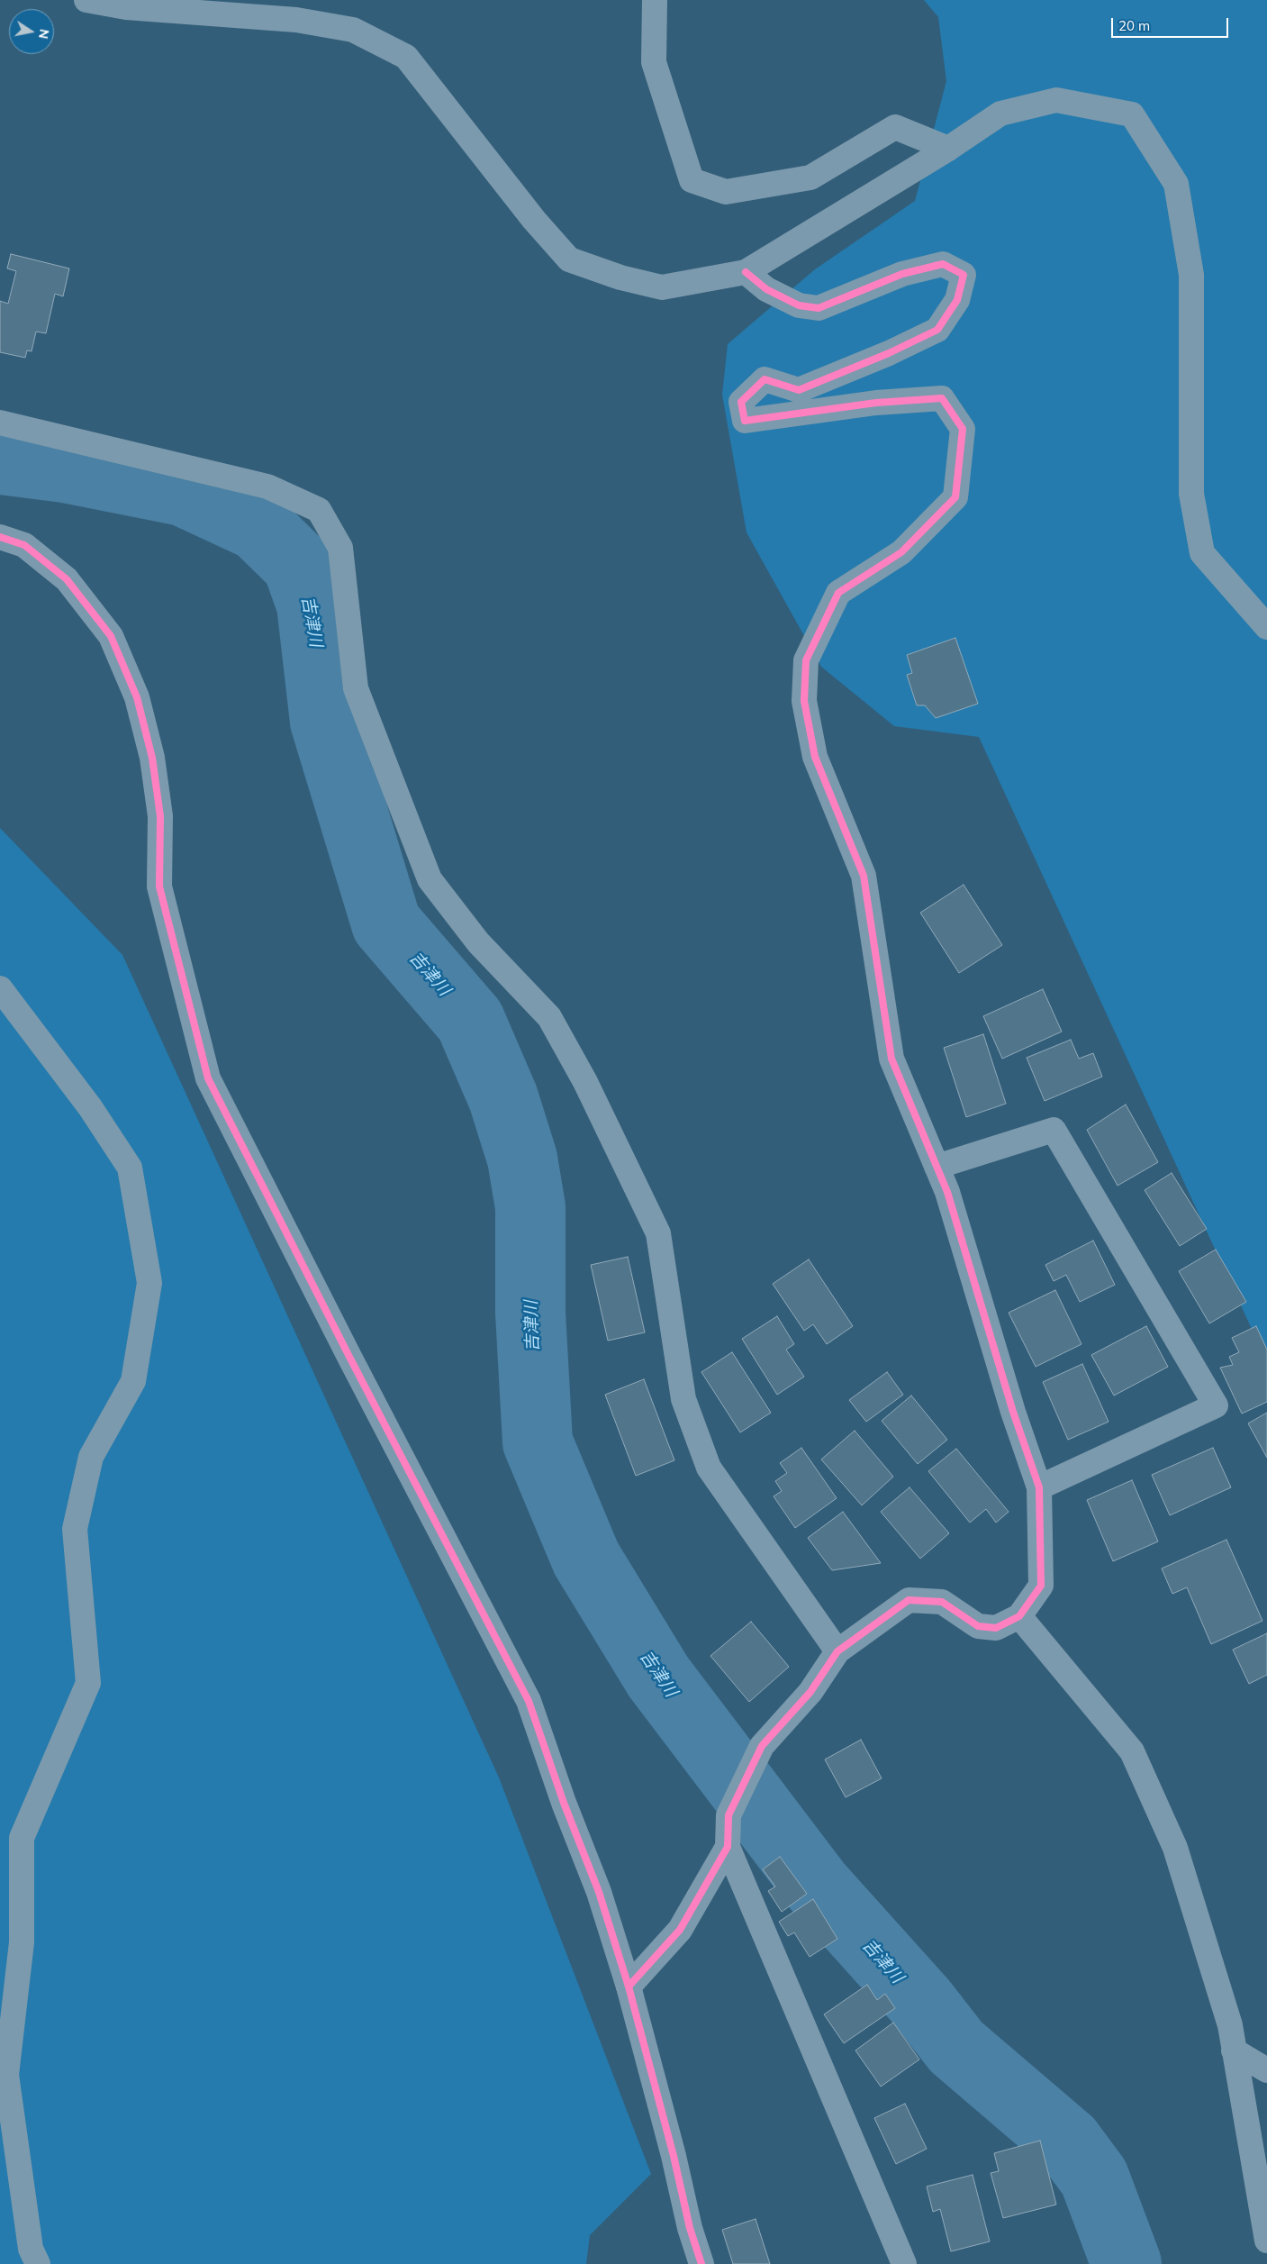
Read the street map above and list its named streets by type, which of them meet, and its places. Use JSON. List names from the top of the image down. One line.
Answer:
{"water":["吉津川"],"scale_bar":"20 m","north":"right"}
